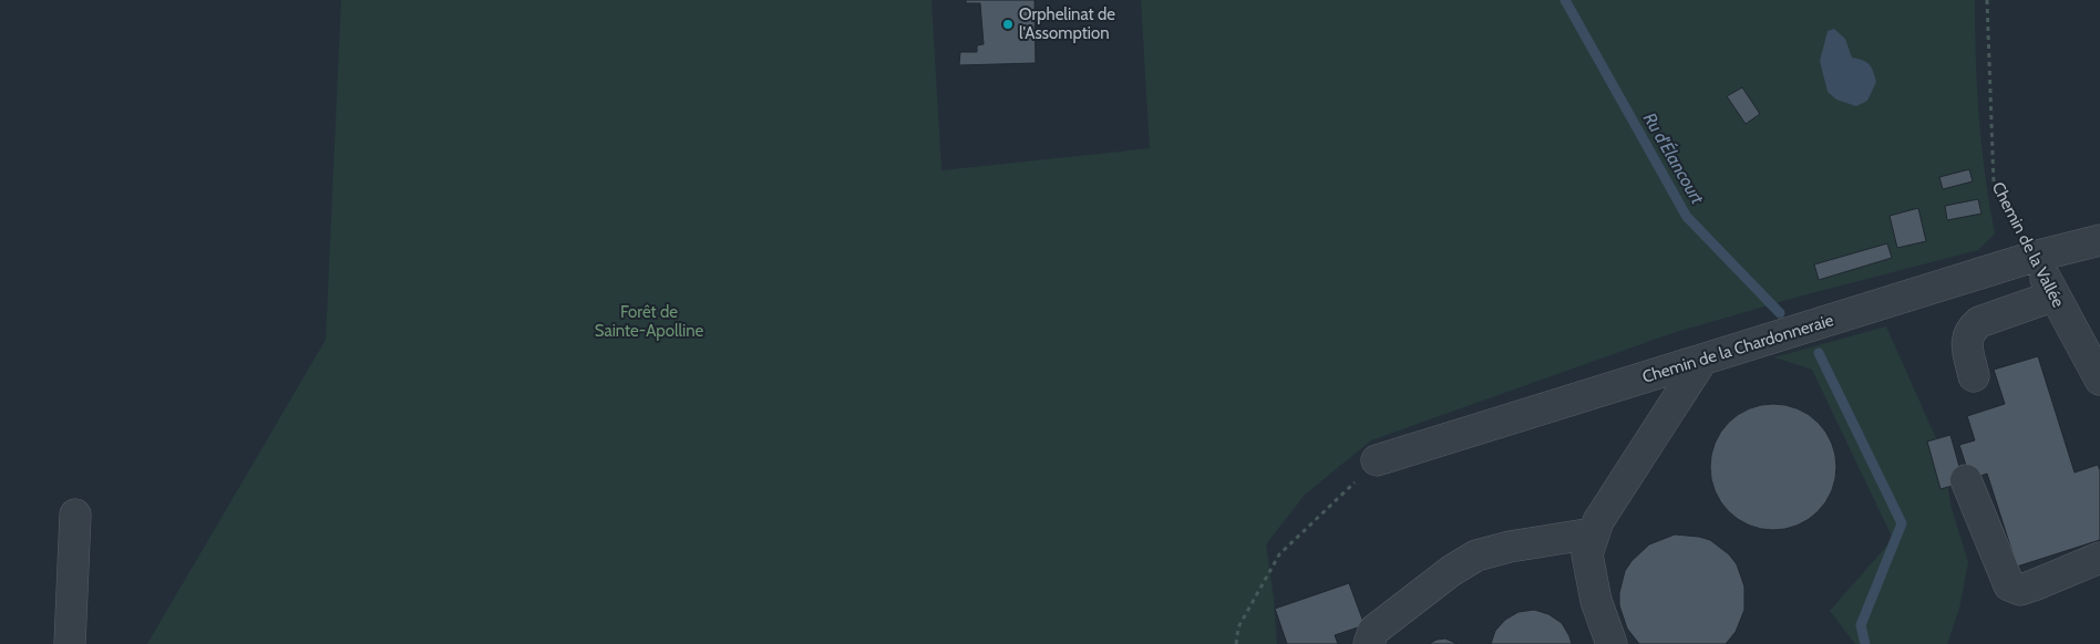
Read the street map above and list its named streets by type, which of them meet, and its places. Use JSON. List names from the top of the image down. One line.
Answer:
{"streets":{"street":["Chemin de la Vallée","Chemin de la Chardonneraie"]},"crossings":[["Chemin de la Vallée","Chemin de la Chardonneraie"]],"water":["Ru d'Élancourt"],"parks":["Forêt de Sainte-Apolline"],"places":["Orphelinat de l'Assomption"]}
